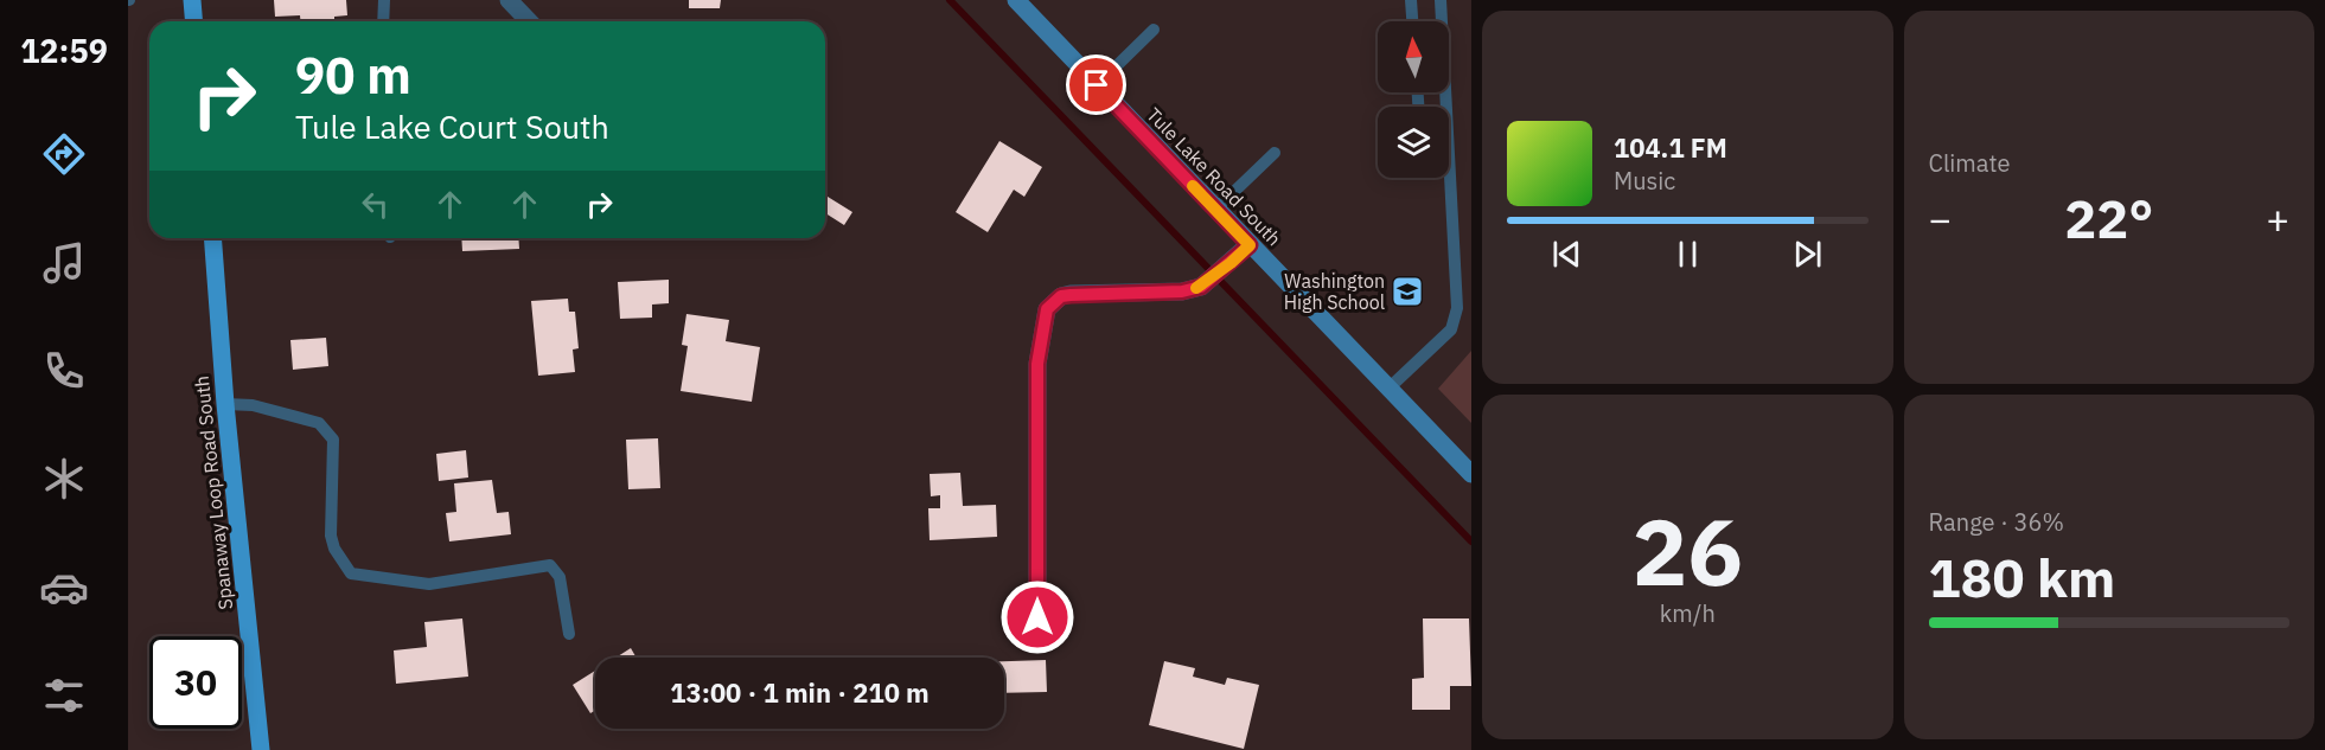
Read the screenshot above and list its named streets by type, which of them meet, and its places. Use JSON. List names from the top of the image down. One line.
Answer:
{"streets":{"main road":["Spanaway Loop Road South"],"street":["Tule Lake Road South"]},"places":{"school or university":["Washington High School"]},"north":"top","page":{"tabs":"12:59","tile":["Climate",["26","km/h"],["Range · 36%","180 km"]],"turn":["90 m","Tule Lake Court South"],"song":["104.1 FM","Music"],"heat":["−","22°","+"],"limit":"30","trip":"13:00 · 1 min · 210 m"}}
